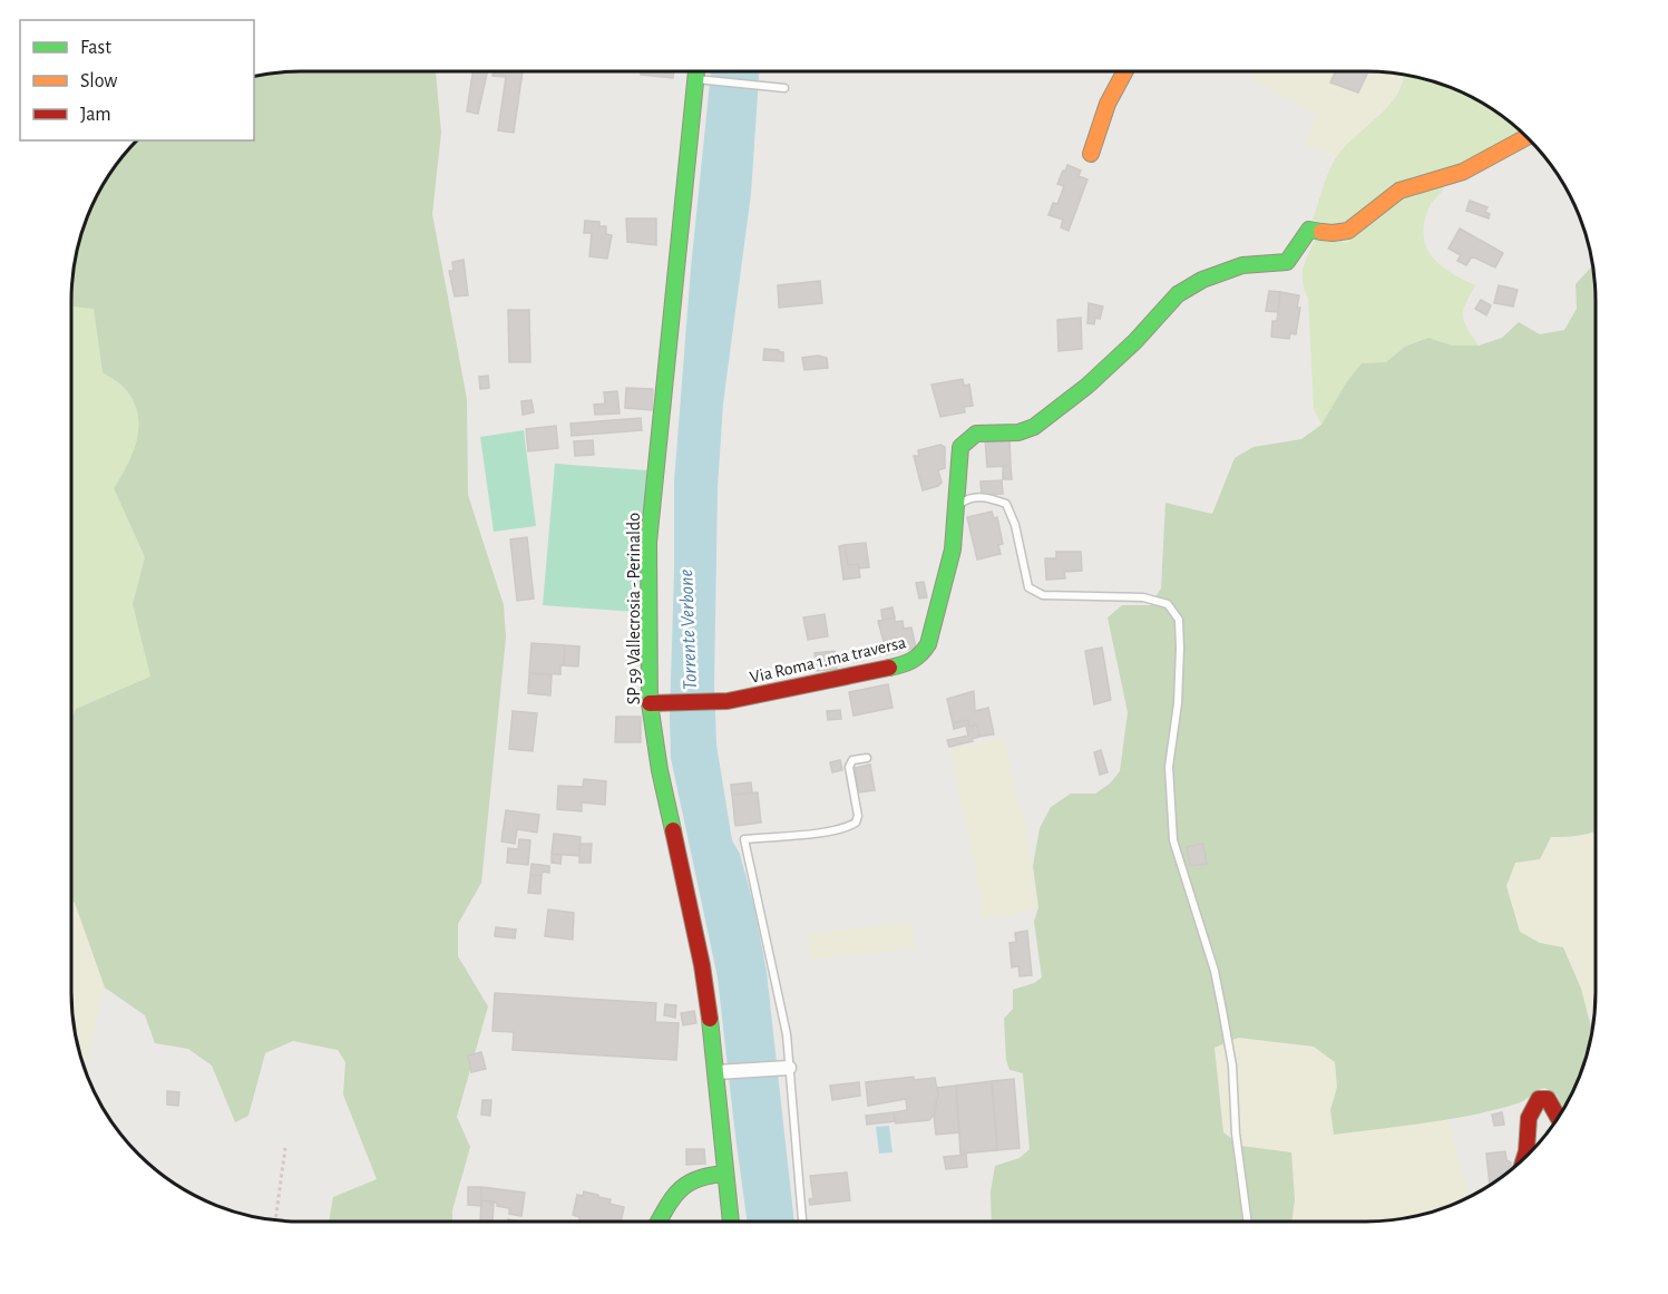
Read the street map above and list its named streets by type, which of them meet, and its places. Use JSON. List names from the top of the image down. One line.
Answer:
{"streets":{"street":["SP 59 Vallecrosia - Perinaldo","Via Roma 1.ma traversa"]},"crossings":[["SP 59 Vallecrosia - Perinaldo","Via Roma 1.ma traversa"]],"water":["Torrente Verbone"],"legend":["Fast","Slow","Jam"]}
